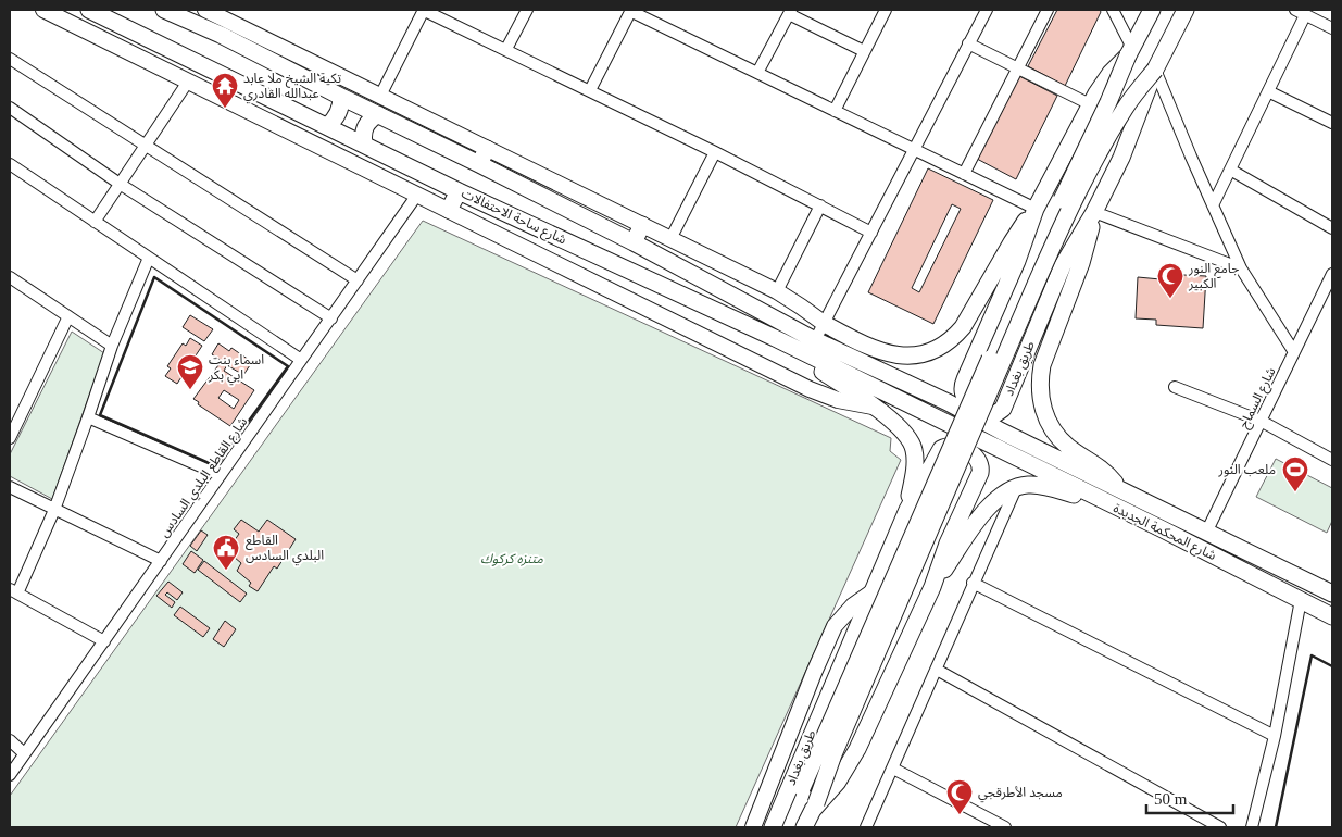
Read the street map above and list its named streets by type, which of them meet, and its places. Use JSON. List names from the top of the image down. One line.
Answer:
{"streets":{"main road":["شارع ساحة الاحتفالات","طريق بغداد","شارع المحكمة الجديدة"],"street":["شارع السماح","شارع القاطع البلدي السادس"]},"crossings":[["شارع ساحة الاحتفالات","شارع المحكمة الجديدة"],["شارع السماح","شارع المحكمة الجديدة"]],"parks":["متنزه كركوك"],"places":{"temple":["تكية الشيخ ملا عابد عبدالله القادري"],"mosque":["جامع النور الكبير","مسجد الأطرقجي"],"school or university":["اسماء بنت ابي بكر"],"sports":["ملعب النور"],"public building":["القاطع البلدي السادس"]},"scale_bar":"50 m"}
